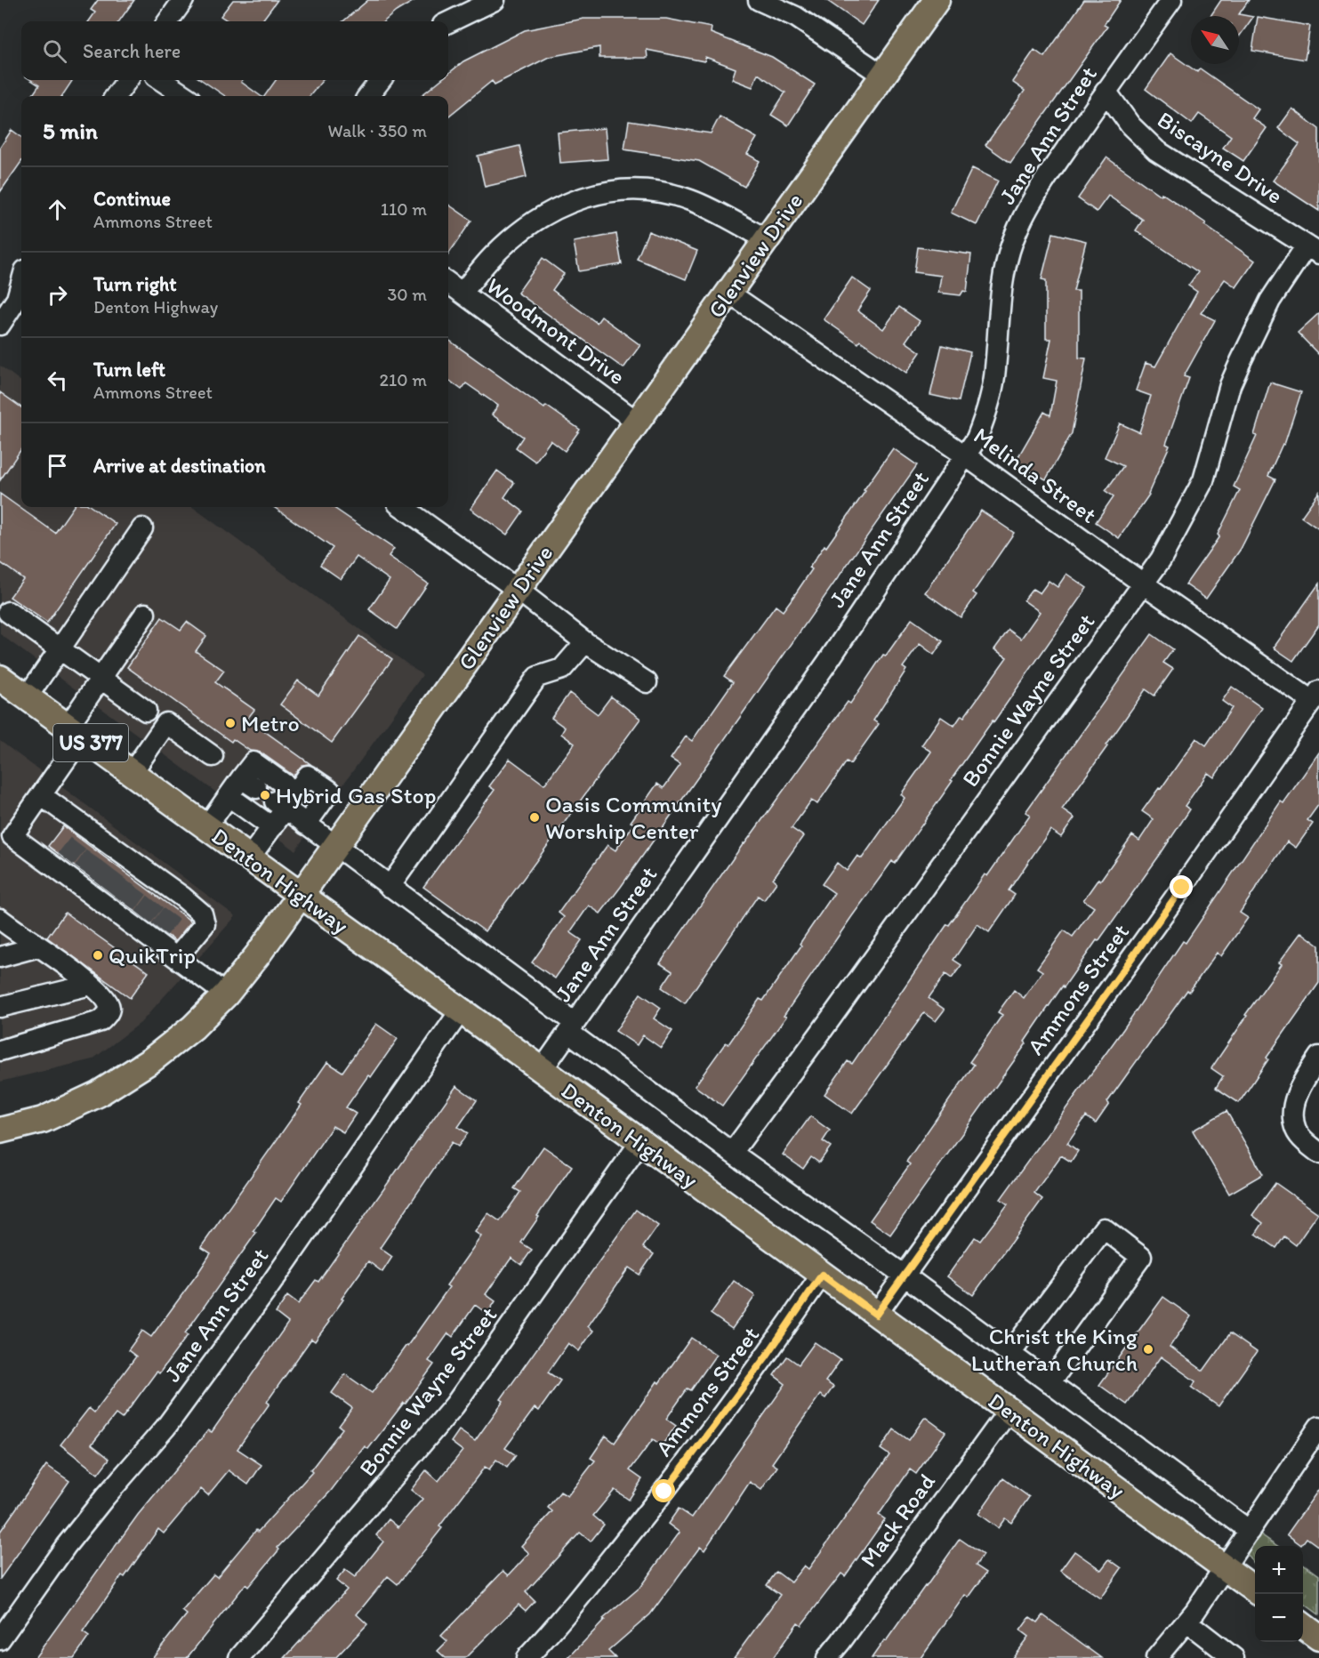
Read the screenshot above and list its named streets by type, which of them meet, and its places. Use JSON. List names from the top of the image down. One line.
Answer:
{"streets":{"main road":["Glenview Drive","US 377","Denton Highway"],"street":["Jane Ann Street","Biscayne Drive","Woodmont Drive","Melinda Street","Bonnie Wayne Street","Ammons Street","Mack Road"]},"crossings":[["Jane Ann Street","Biscayne Drive"],["Jane Ann Street","Melinda Street"],["Jane Ann Street","Denton Highway"],["Biscayne Drive","Bonnie Wayne Street"],["Glenview Drive","Woodmont Drive"],["Glenview Drive","Melinda Street"],["Glenview Drive","Denton Highway"],["Melinda Street","Bonnie Wayne Street"],["Melinda Street","Ammons Street"],["Bonnie Wayne Street","Denton Highway"],["Denton Highway","Ammons Street"],["Denton Highway","Mack Road"]],"places":["Metro","Hybrid Gas Stop","Oasis Community Worship Center","QuikTrip","Christ the King Lutheran Church"],"north":"top left","page":{"search":"Search here","heading":["5 min","Walk · 350 m"],"list":[["Continue","Ammons Street","110 m"],["Turn right","Denton Highway","30 m"],["Turn left","Ammons Street","210 m"],"Arrive at destination"],"map_buttons":["+","−"]}}
